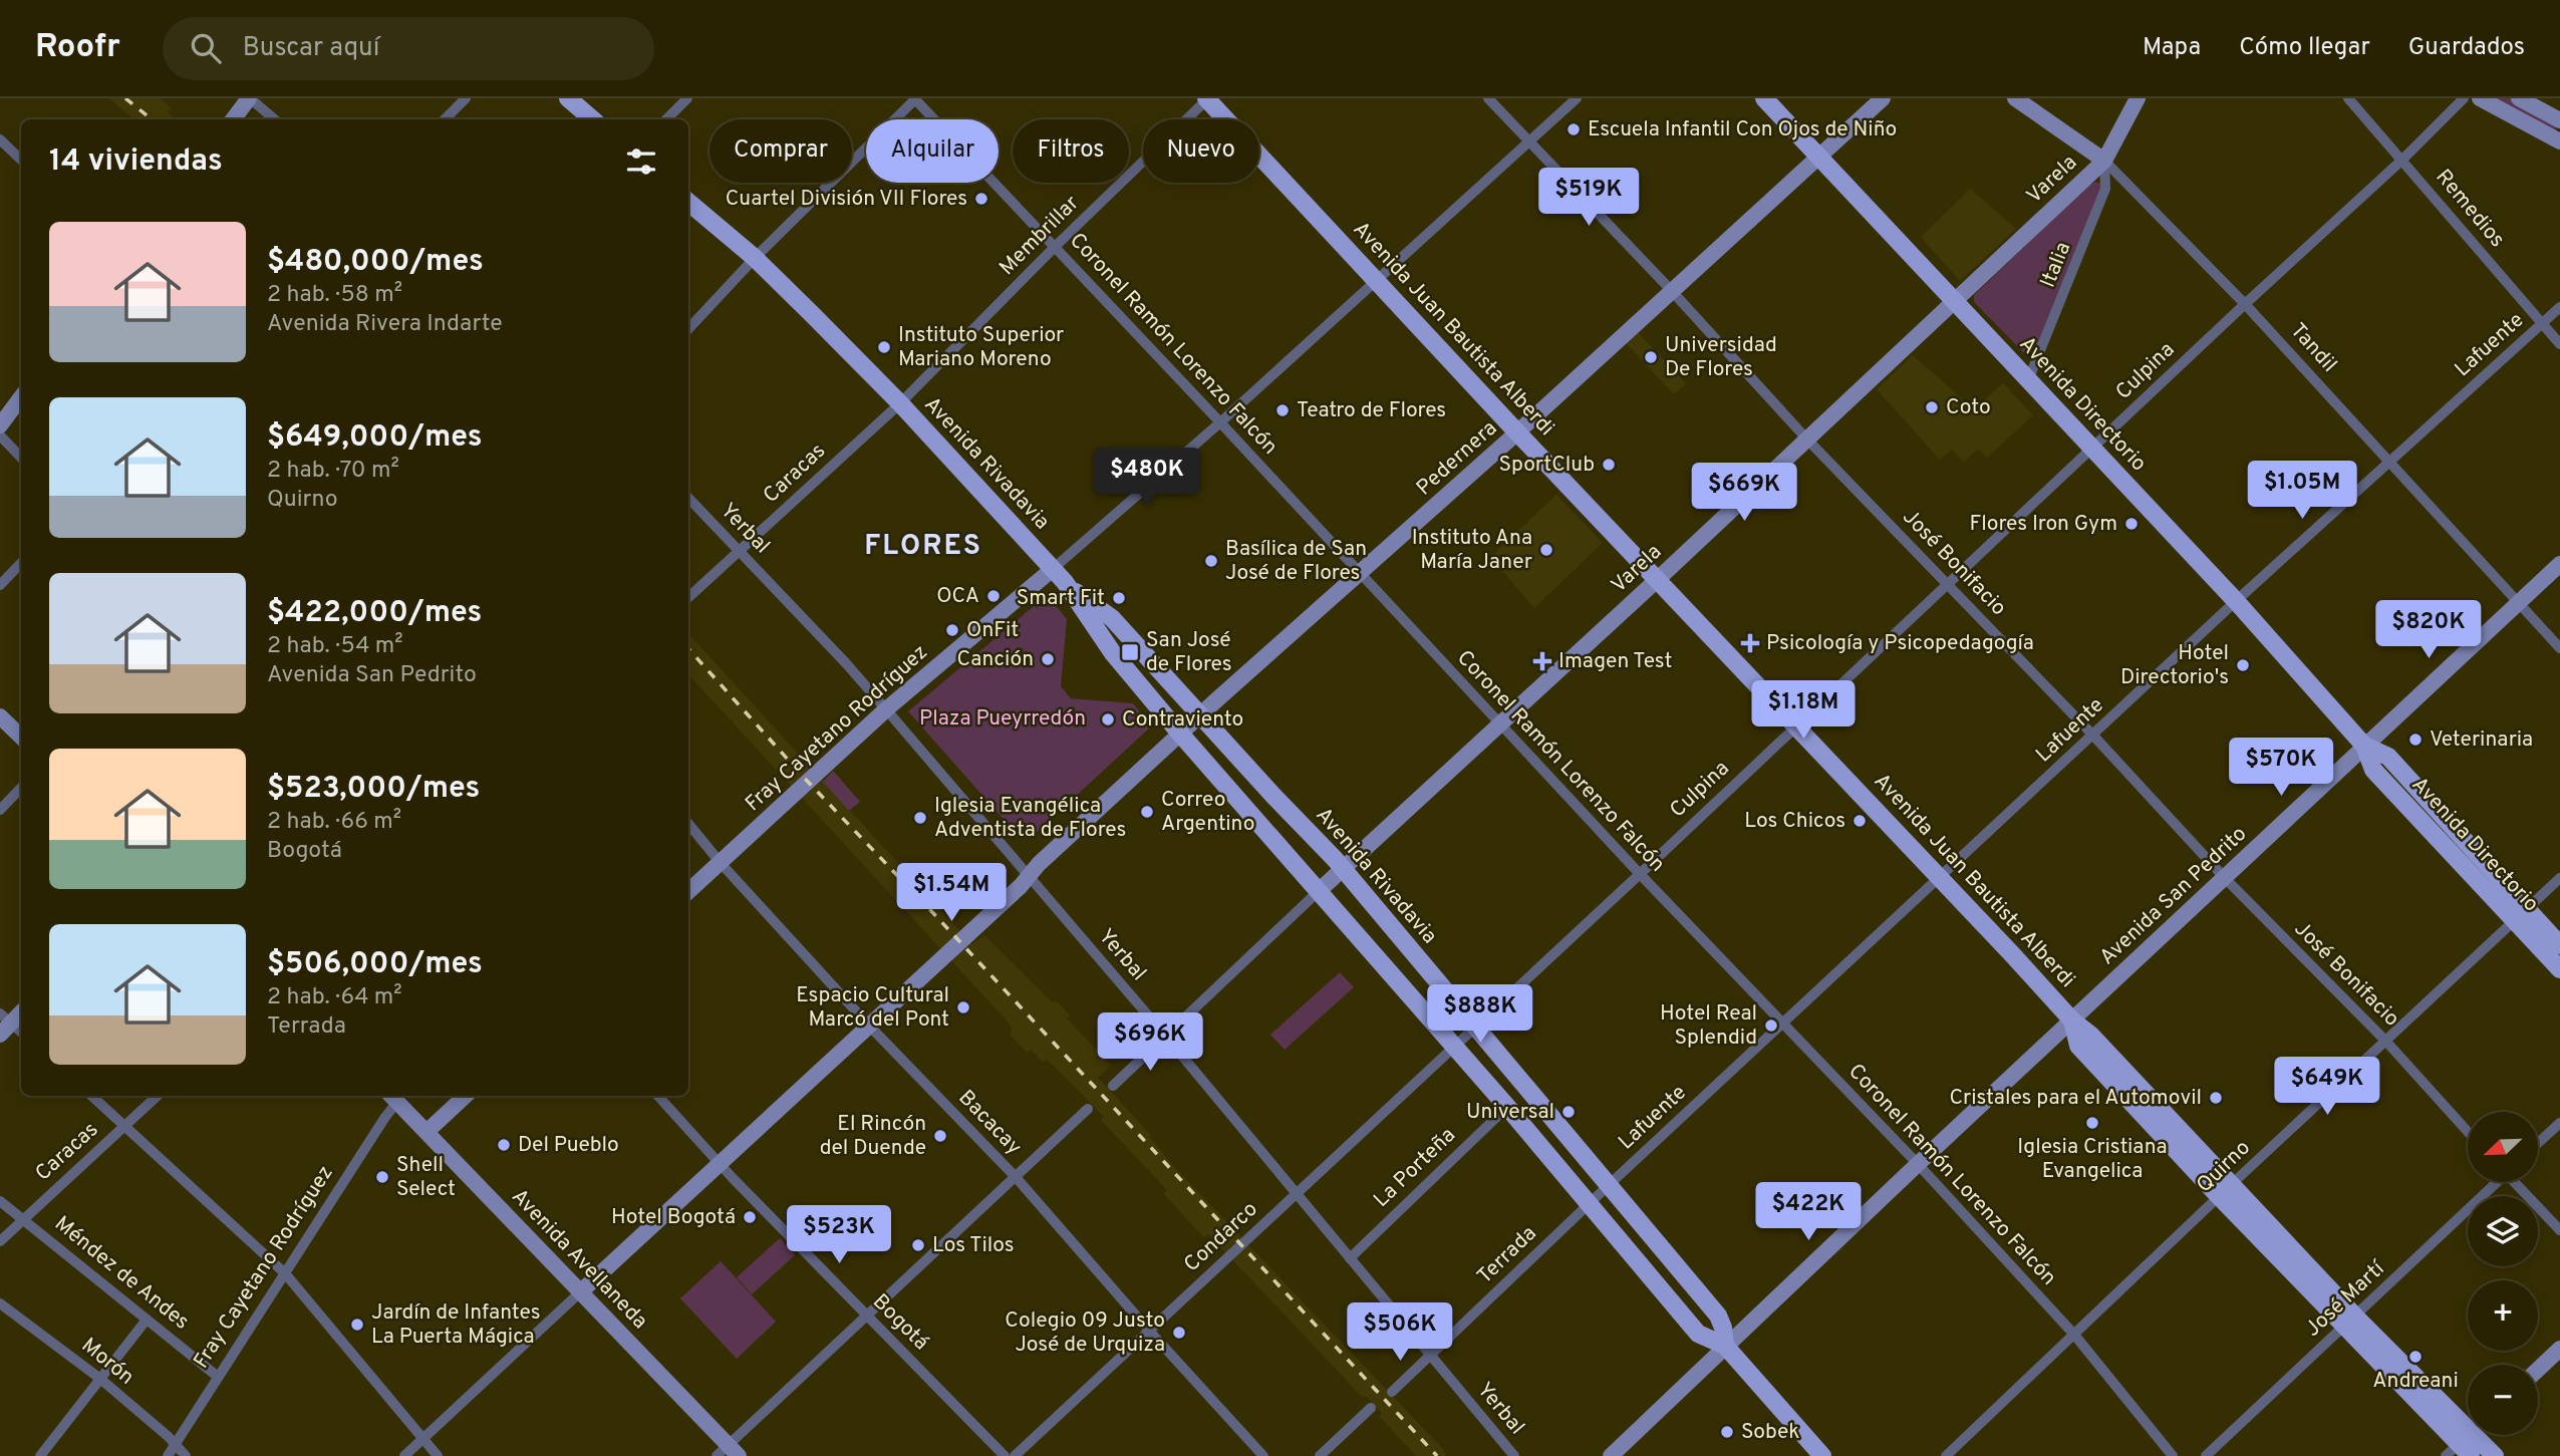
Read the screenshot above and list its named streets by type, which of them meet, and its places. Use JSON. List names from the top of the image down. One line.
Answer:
{"streets":{"main road":["Avenida Juan Bautista Alberdi","Avenida Directorio","Avenida Rivadavia"],"street":["Varela","Remedios","Membrillar","Italia","Coronel Ramón Lorenzo Falcón","Lafuente","Tandil","Culpina","Pedernera","Caracas","Yerbal","José Bonifacio","Fray Cayetano Rodríguez","Avenida San Pedrito","Bacacay","Quirno","La Porteña","Condarco","Terrada","Avenida Avellaneda","Méndez de Andes","José Martí","Bogotá","Morón"]},"crossings":[["Varela","Italia"],["Varela","Avenida Juan Bautista Alberdi"],["Varela","Coronel Ramón Lorenzo Falcón"],["Varela","Tandil"],["Varela","Avenida Directorio"],["Varela","Avenida Rivadavia"],["Varela","José Bonifacio"],["Remedios","Lafuente"],["Remedios","Culpina"],["Membrillar","Avenida Juan Bautista Alberdi"],["Membrillar","Coronel Ramón Lorenzo Falcón"],["Membrillar","Avenida Rivadavia"],["Membrillar","Caracas"],["Italia","Tandil"],["Italia","Avenida Directorio"],["Avenida Juan Bautista Alberdi","Lafuente"],["Avenida Juan Bautista Alberdi","Culpina"],["Avenida Juan Bautista Alberdi","Pedernera"],["Avenida Juan Bautista Alberdi","Avenida San Pedrito"],["Avenida Juan Bautista Alberdi","Quirno"],["Avenida Juan Bautista Alberdi","José Martí"],["Coronel Ramón Lorenzo Falcón","Lafuente"],["Coronel Ramón Lorenzo Falcón","Culpina"],["Coronel Ramón Lorenzo Falcón","Pedernera"],["Coronel Ramón Lorenzo Falcón","Avenida San Pedrito"],["Coronel Ramón Lorenzo Falcón","Quirno"],["Lafuente","Tandil"],["Lafuente","Avenida Directorio"],["Lafuente","Avenida Rivadavia"],["Lafuente","José Bonifacio"],["Lafuente","Terrada"],["Tandil","Culpina"],["Tandil","Avenida San Pedrito"],["Culpina","Avenida Directorio"],["Culpina","Avenida Rivadavia"],["Culpina","José Bonifacio"],["Culpina","Condarco"],["Avenida Directorio","Pedernera"],["Avenida Directorio","Avenida San Pedrito"],["Avenida Directorio","Quirno"],["Pedernera","Avenida Rivadavia"],["Pedernera","Yerbal"],["Pedernera","José Bonifacio"],["Pedernera","Bacacay"],["Pedernera","Avenida Avellaneda"],["Pedernera","Bogotá"],["Avenida Rivadavia","Caracas"],["Avenida Rivadavia","Fray Cayetano Rodríguez"],["Avenida Rivadavia","Avenida San Pedrito"],["Avenida Rivadavia","La Porteña"],["Avenida Rivadavia","Condarco"],["Avenida Rivadavia","Terrada"],["Caracas","Yerbal"],["Caracas","Méndez de Andes"],["Yerbal","Fray Cayetano Rodríguez"],["Yerbal","La Porteña"],["Yerbal","Condarco"],["Yerbal","Terrada"],["José Bonifacio","Avenida San Pedrito"],["José Bonifacio","Quirno"],["Fray Cayetano Rodríguez","Bacacay"],["Fray Cayetano Rodríguez","Avenida Avellaneda"],["Fray Cayetano Rodríguez","Méndez de Andes"],["Fray Cayetano Rodríguez","Morón"],["Bacacay","Condarco"]],"districts":["FLORES"],"parks":["Plaza Pueyrredón"],"places":{"other":["Escuela Infantil Con Ojos de Niño","Cuartel División VII Flores","Instituto Superior Mariano Moreno","Universidad De Flores","Coto","Teatro de Flores","SportClub","Flores Iron Gym","Instituto Ana María Janer","Basílica de San José de Flores","OCA","Smart Fit","OnFit","Canción","Hotel Directorio's","Contraviento","Veterinaria","Correo Argentino","Iglesia Evangélica Adventista de Flores","Los Chicos","Espacio Cultural Marcó del Pont","Hotel Real Splendid","Cristales para el Automovil","Universal","Iglesia Cristiana Evangelica","El Rincón del Duende","Del Pueblo","Shell Select","Hotel Bogotá","Los Tilos","Jardín de Infantes La Puerta Mágica","Colegio 09 Justo José de Urquiza","Andreani","Sobek"],"health":["Psicología y Psicopedagogía","Imagen Test"],"transit":["San José de Flores"]},"north":"bottom left","page":{"header":"Roofr","search":"Buscar aquí","nav":["Mapa","Cómo llegar","Guardados"],"chip":["Comprar","Alquilar","Filtros","Nuevo"],"heading":"14 viviendas","price":["$519K","$480K","$1.05M","$669K","$820K","$1.18M","$570K","$1.54M","$888K","$696K","$649K","$422K","$523K","$506K"],"list":[{"name":"$480,000/mes","note":"2 hab. · 58 m² · Avenida Rivera Indarte"},{"name":"$649,000/mes","note":"2 hab. · 70 m² · Quirno"},{"name":"$422,000/mes","note":"2 hab. · 54 m² · Avenida San Pedrito"},{"name":"$523,000/mes","note":"2 hab. · 66 m² · Bogotá"},{"name":"$506,000/mes","note":"2 hab. · 64 m² · Terrada"}],"map_buttons":["+","−"]}}
